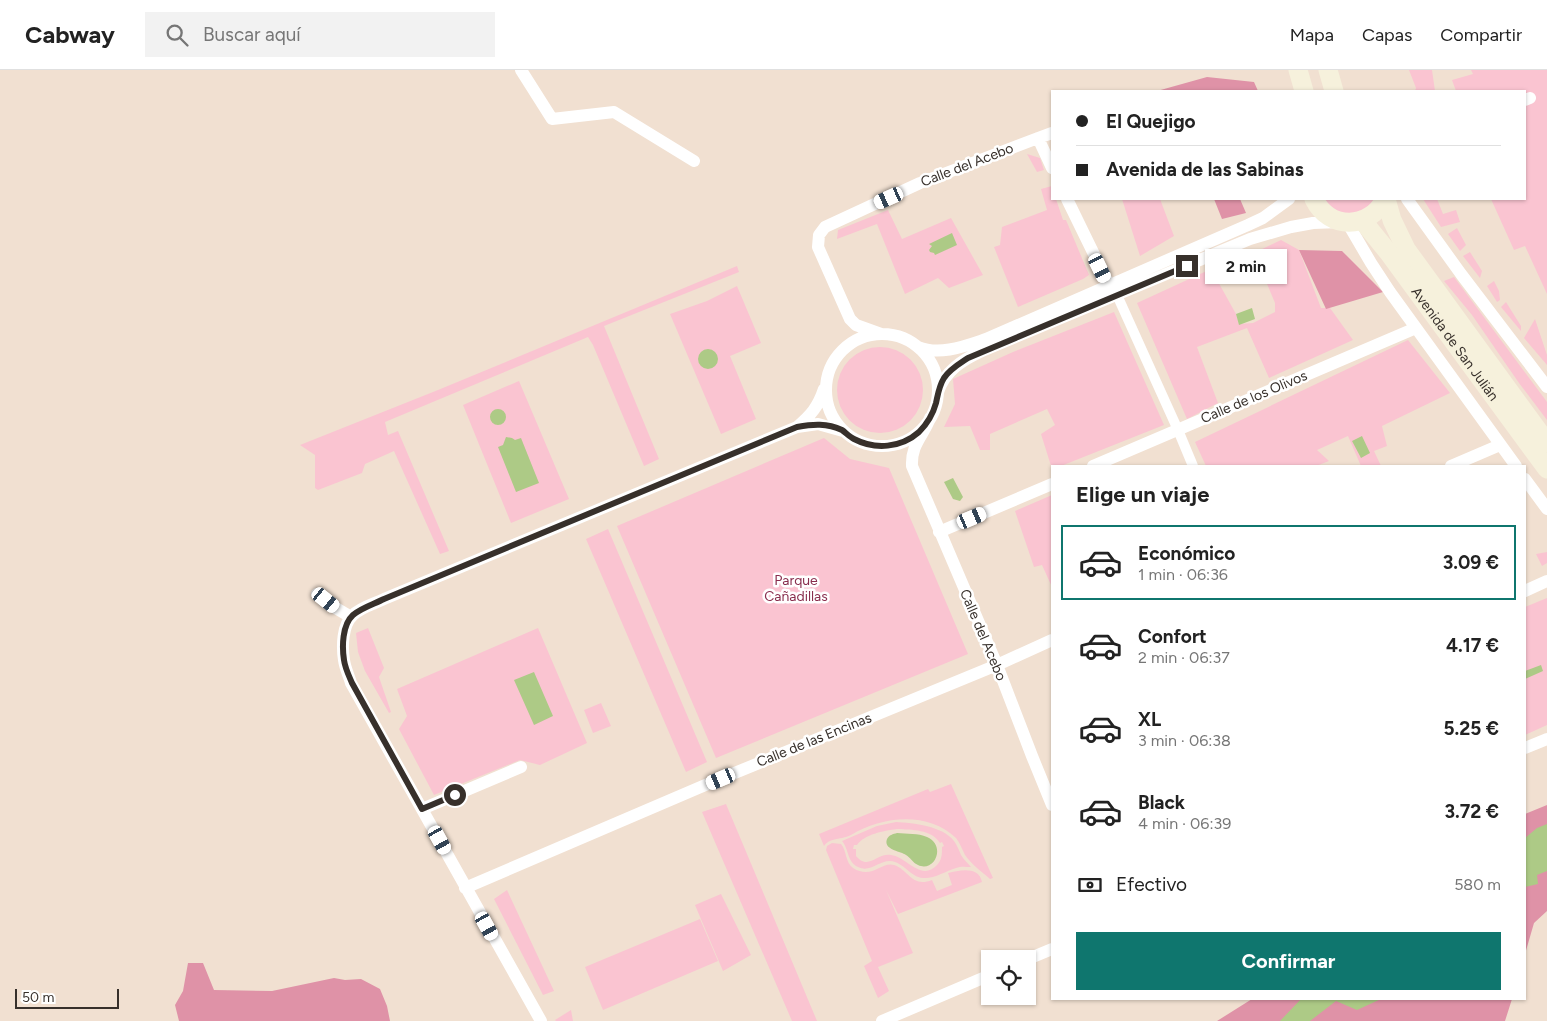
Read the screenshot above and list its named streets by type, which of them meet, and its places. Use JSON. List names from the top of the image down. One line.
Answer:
{"streets":{"main road":["Avenida de San Julián"],"street":["Calle del Acebo","Calle de los Olivos","Calle de las Encinas"]},"crossings":[["Calle del Acebo","Calle de las Encinas"],["Avenida de San Julián","Calle de los Olivos"]],"parks":["Parque Cañadillas"],"scale_bar":"50 m","page":{"header":"Cabway","search":"Buscar aquí","nav":["Mapa","Capas","Compartir"],"banner":["El Quejigo","Avenida de las Sabinas"],"bubble":"2 min","heading":"Elige un viaje","list":[{"name":"Económico","note":"1 min · 06:36","value":"3.09 €"},{"name":"Confort","note":"2 min · 06:37","value":"4.17 €"},{"name":"XL","note":"3 min · 06:38","value":"5.25 €"},{"name":"Black","note":"4 min · 06:39","value":"3.72 €"}],"pay":["Efectivo","580 m"],"buttons":"Confirmar","scale":"50 m"}}
